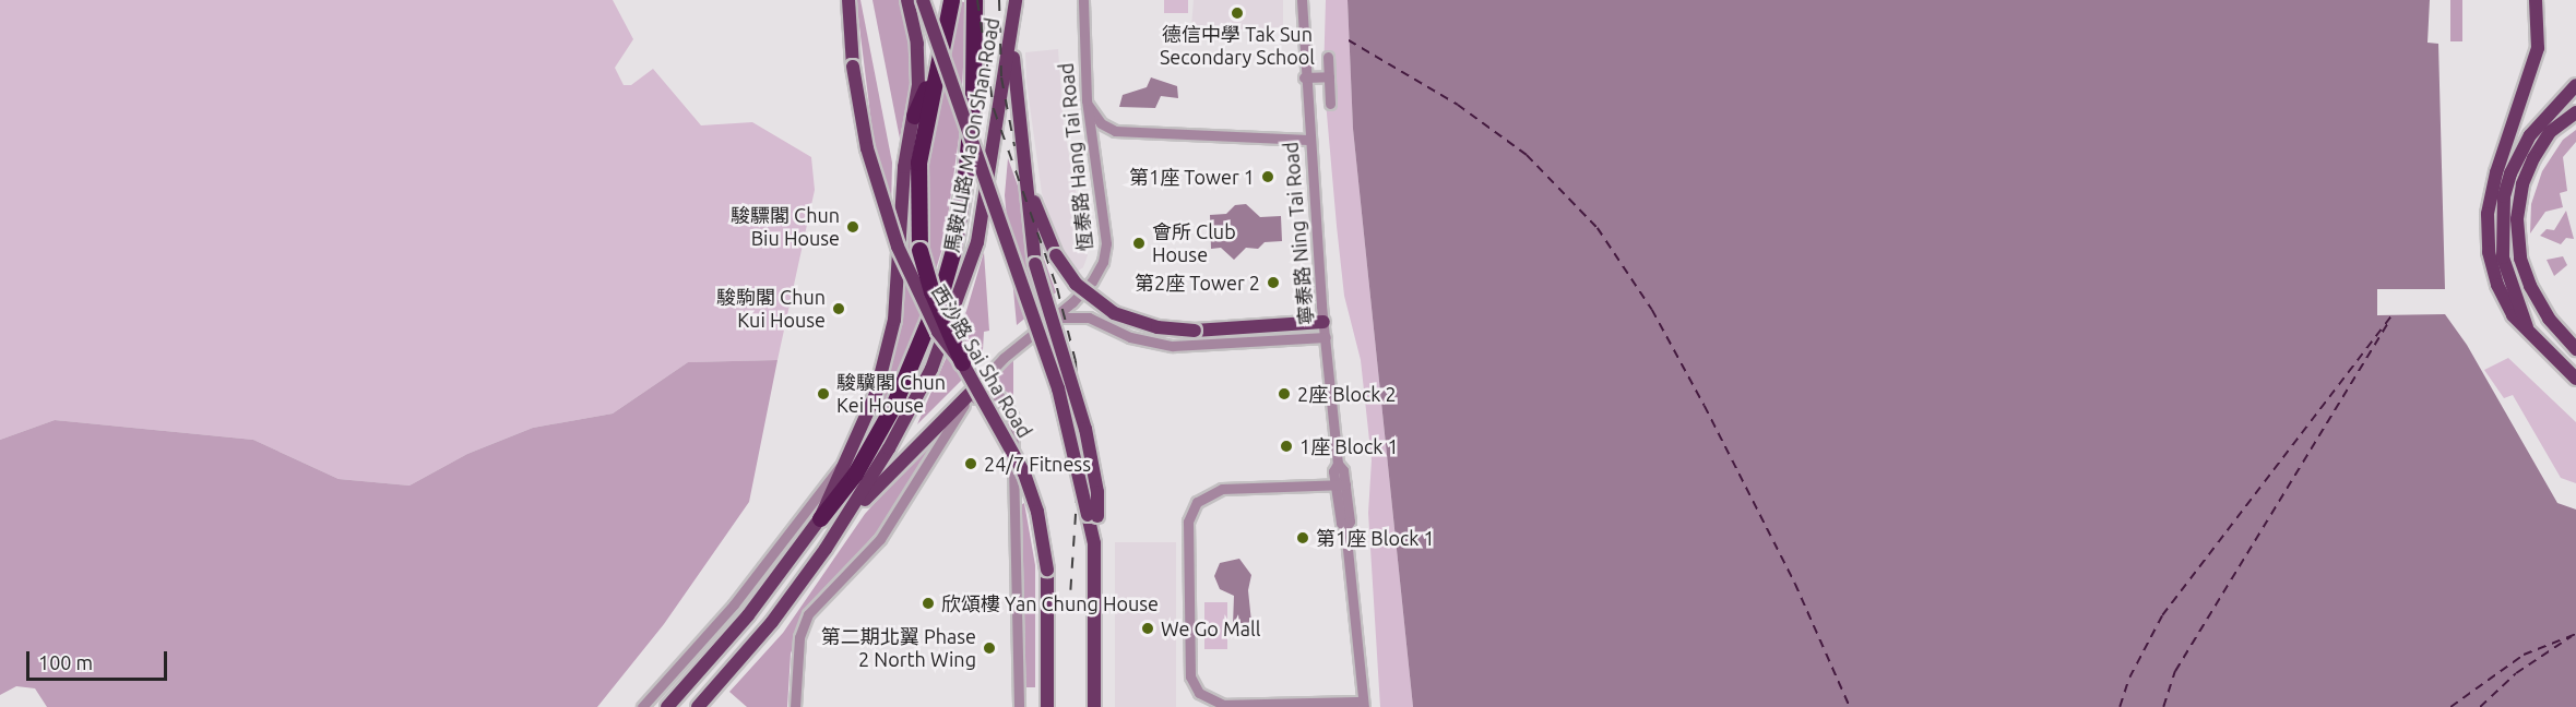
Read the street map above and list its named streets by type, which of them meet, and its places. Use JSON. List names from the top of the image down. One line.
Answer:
{"streets":{"highway":["馬鞍山路 Ma On Shan Road"],"main road":["西沙路 Sai Sha Road"],"street":["恆泰路 Hang Tai Road","寧泰路 Ning Tai Road"]},"places":["德信中學 Tak Sun Secondary School","第1座 Tower 1","駿驃閣 Chun Biu House","會所 Club House","第2座 Tower 2","駿駒閣 Chun Kui House","駿驥閣 Chun Kei House","2座 Block 2","1座 Block 1","24/7 Fitness","第1座 Block 1","欣頌樓 Yan Chung House","We Go Mall","第二期北翼 Phase 2 North Wing"],"scale_bar":"100 m"}
